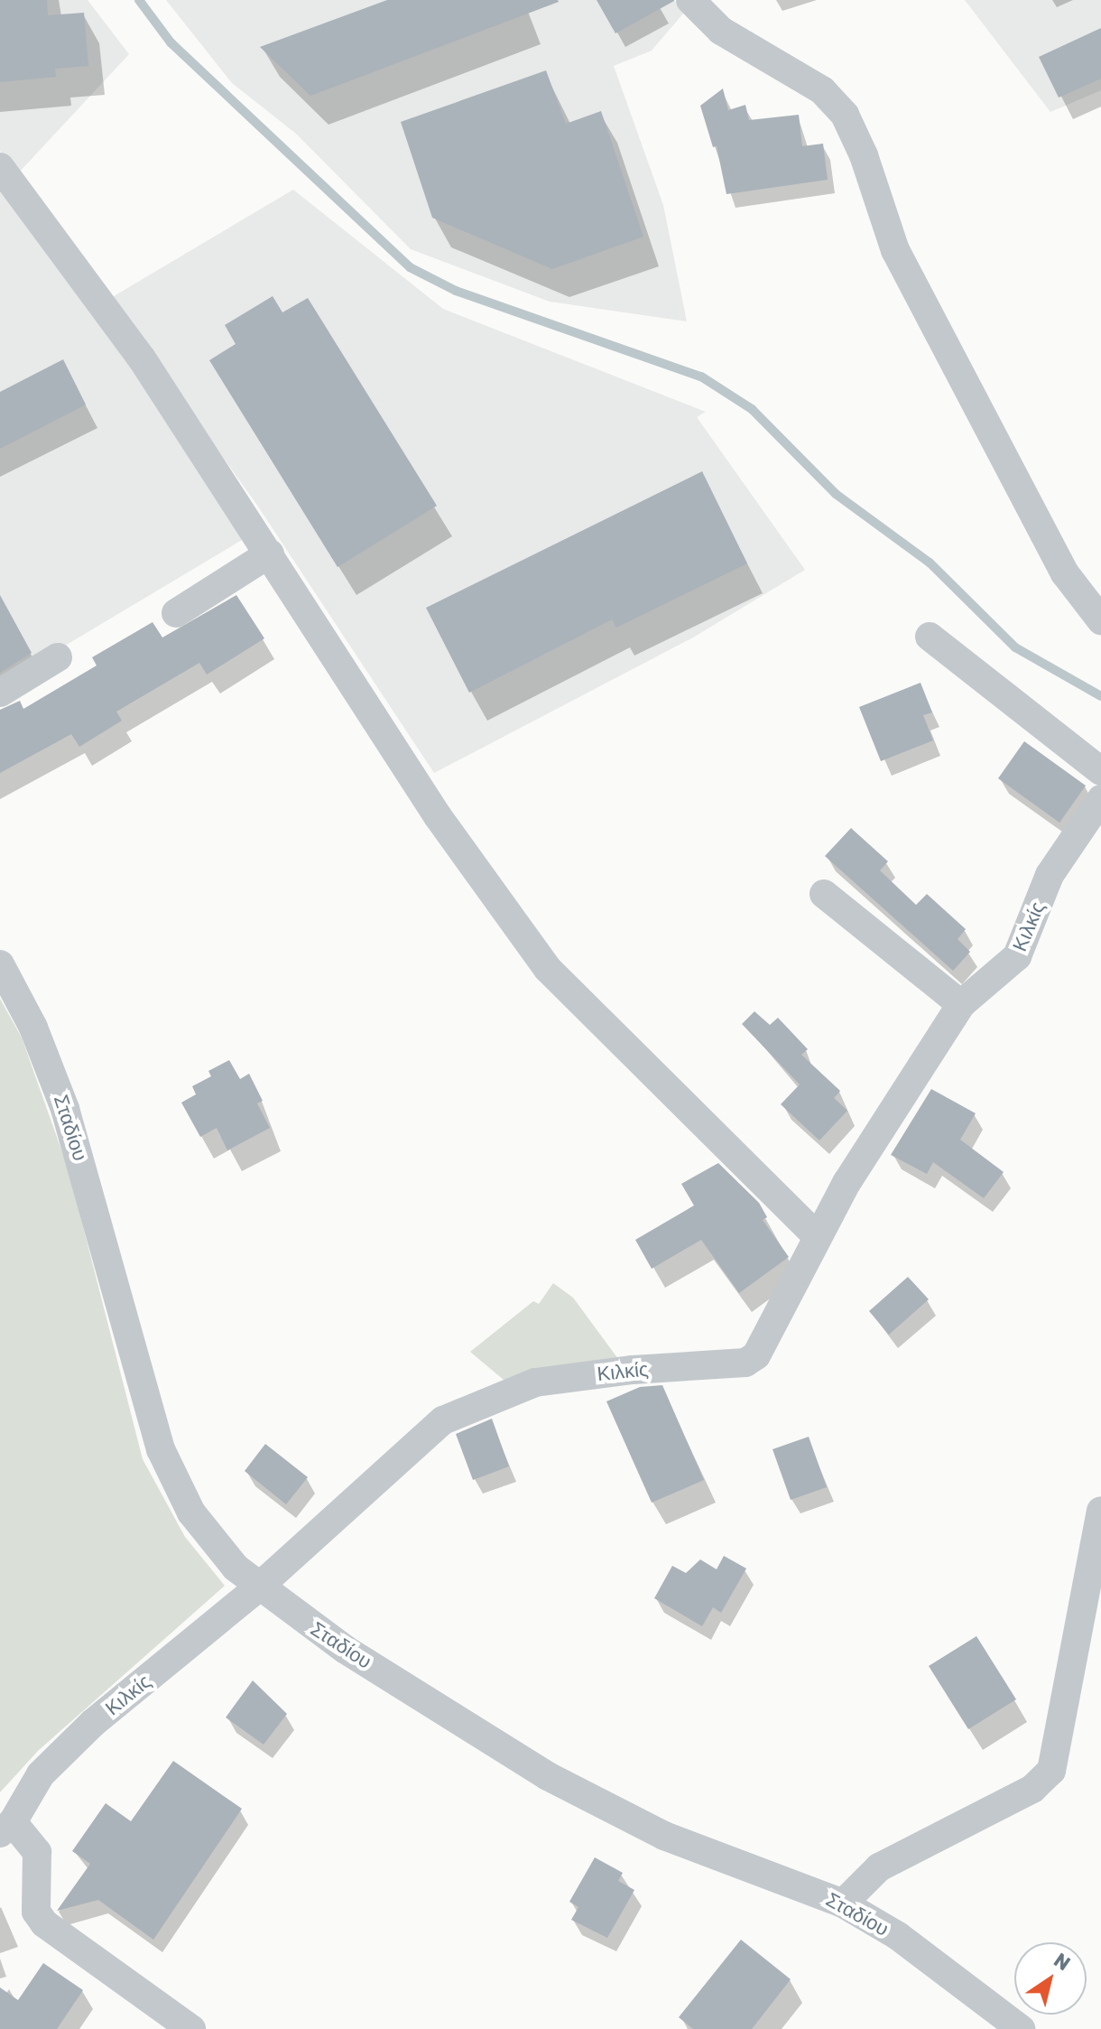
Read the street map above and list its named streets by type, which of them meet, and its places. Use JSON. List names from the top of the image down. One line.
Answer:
{"streets":{"street":["Κιλκίς","Σταδίου"]},"crossings":[["Κιλκίς","Σταδίου"]],"north":"top right"}
